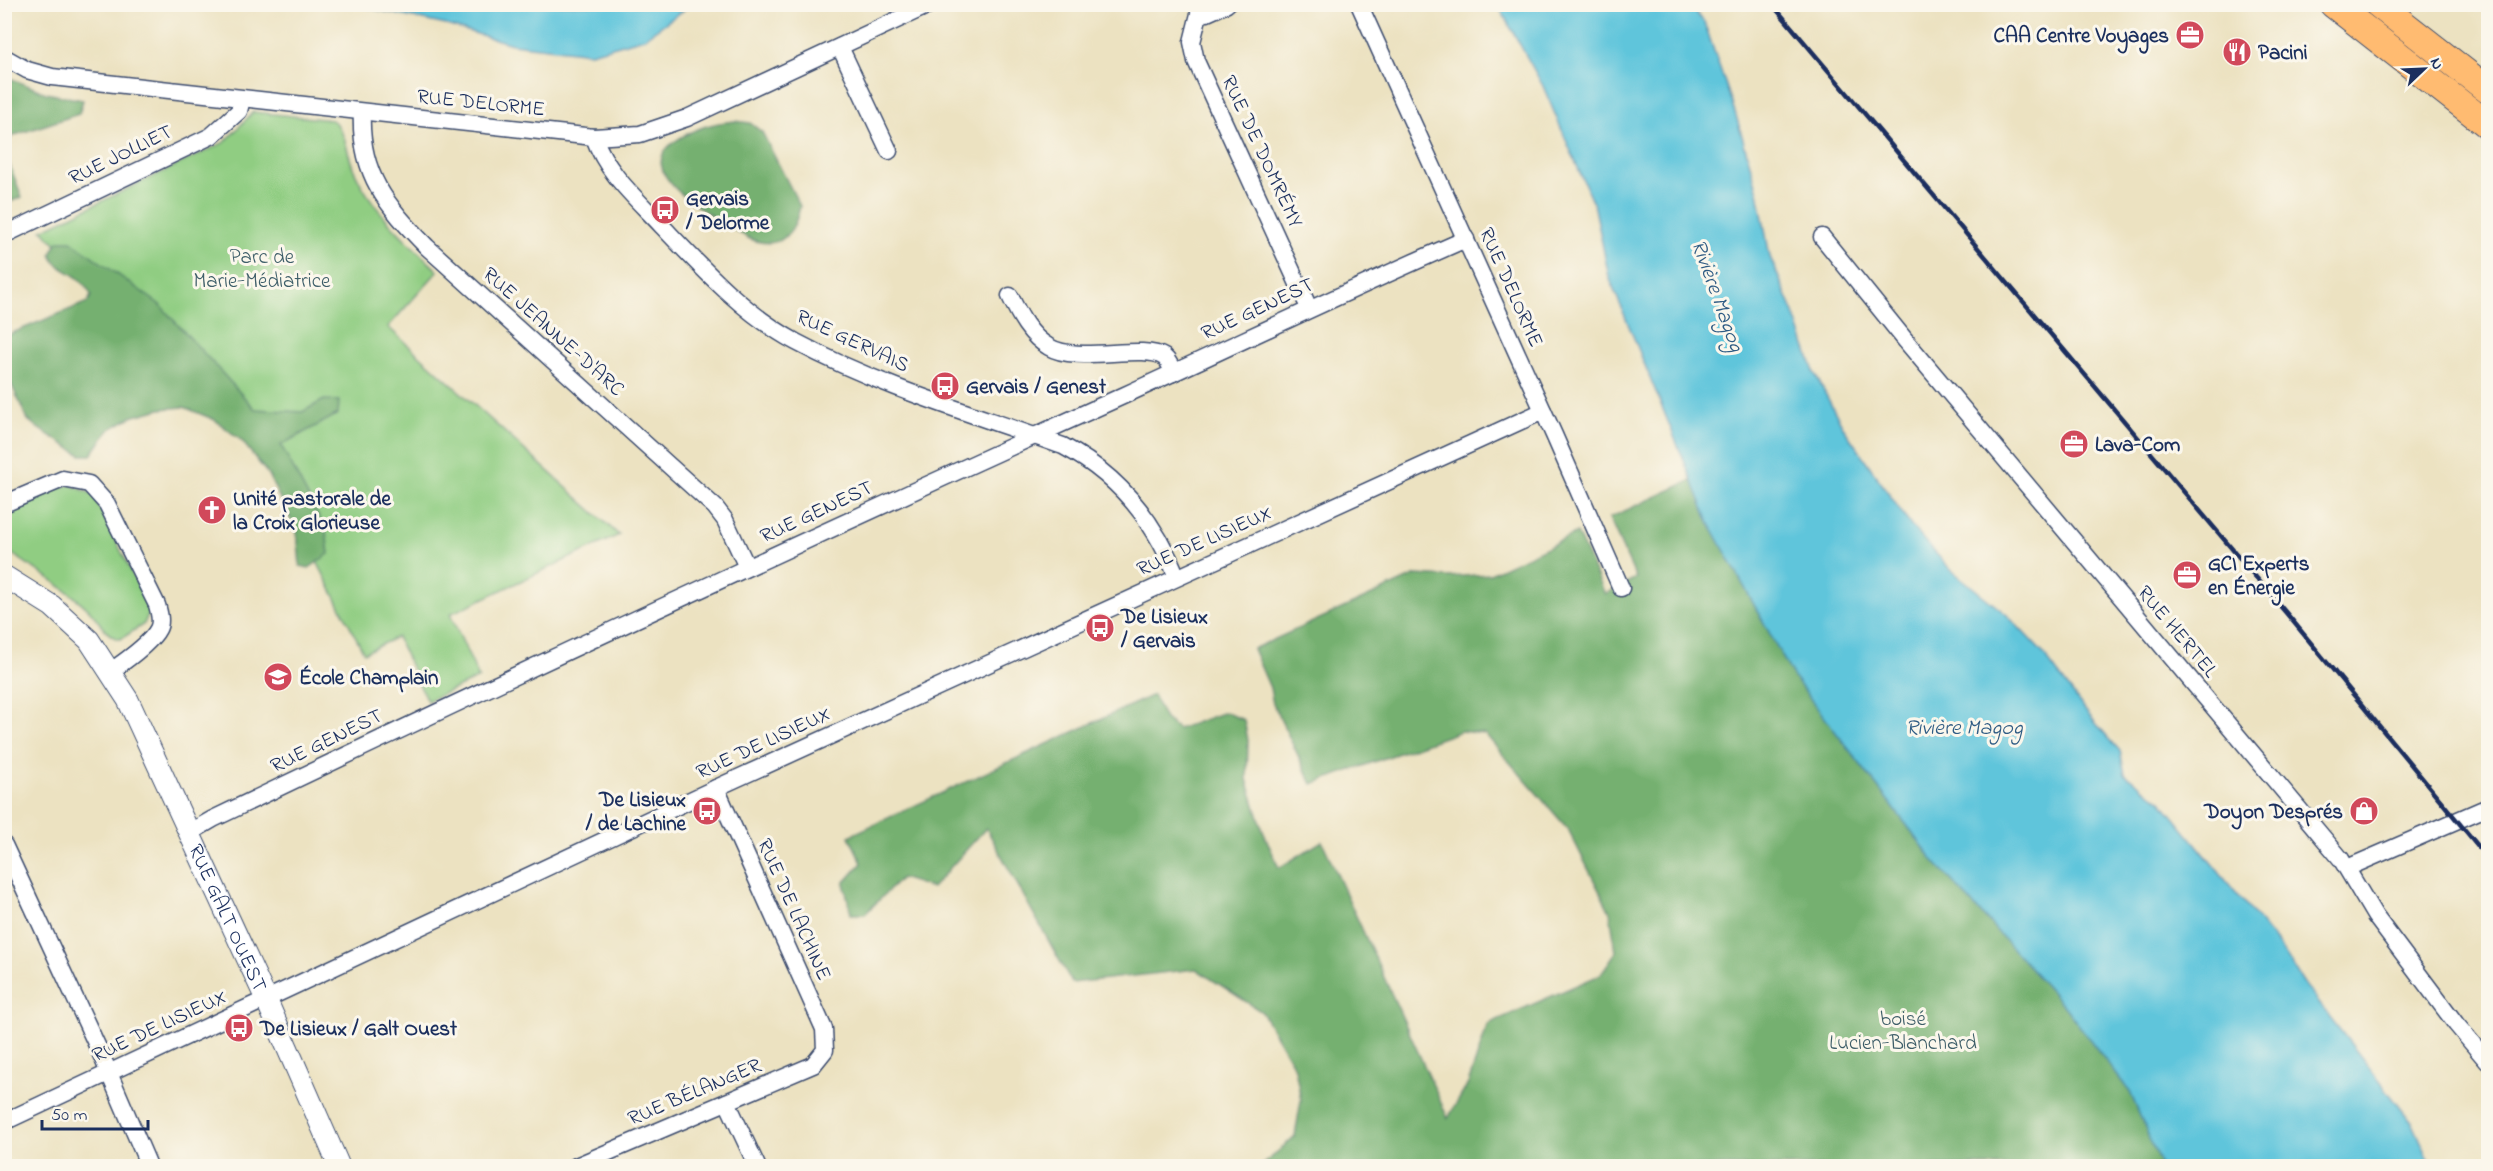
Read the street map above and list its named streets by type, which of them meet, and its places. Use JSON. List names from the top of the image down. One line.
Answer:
{"streets":{"street":["RUE DELORME","RUE DE DOMRÉMY","RUE JOLLIET","RUE GENEST","RUE JEANNE-D'ARC","RUE GERVAIS","RUE DE LISIEUX","RUE HERTEL","RUE DE LACHINE","RUE GALT OUEST","RUE BÉLANGER"]},"crossings":[["RUE DELORME","RUE JOLLIET"],["RUE DELORME","RUE GENEST"],["RUE DELORME","RUE JEANNE-D'ARC"],["RUE DELORME","RUE GERVAIS"],["RUE DELORME","RUE DE LISIEUX"],["RUE DE DOMRÉMY","RUE GENEST"],["RUE GENEST","RUE JEANNE-D'ARC"],["RUE GENEST","RUE GERVAIS"],["RUE GENEST","RUE GALT OUEST"],["RUE GERVAIS","RUE DE LISIEUX"],["RUE DE LISIEUX","RUE DE LACHINE"],["RUE DE LISIEUX","RUE GALT OUEST"],["RUE DE LACHINE","RUE BÉLANGER"]],"water":["Rivière Magog"],"parks":["Parc de Marie-Médiatrice","boisé Lucien-Blanchard"],"places":{"office":["CAA Centre Voyages","Lava-Com","GCI Experts en Énergie"],"restaurant":["Pacini"],"bus stop":["Gervais / Delorme","Gervais / Genest","De Lisieux / Gervais","De Lisieux / de Lachine","De Lisieux / Galt Ouest"],"church":["Unité pastorale de la Croix Glorieuse"],"school or university":["École Champlain"],"shop":["Doyon Després"]},"scale_bar":"50 m","north":"top right"}
